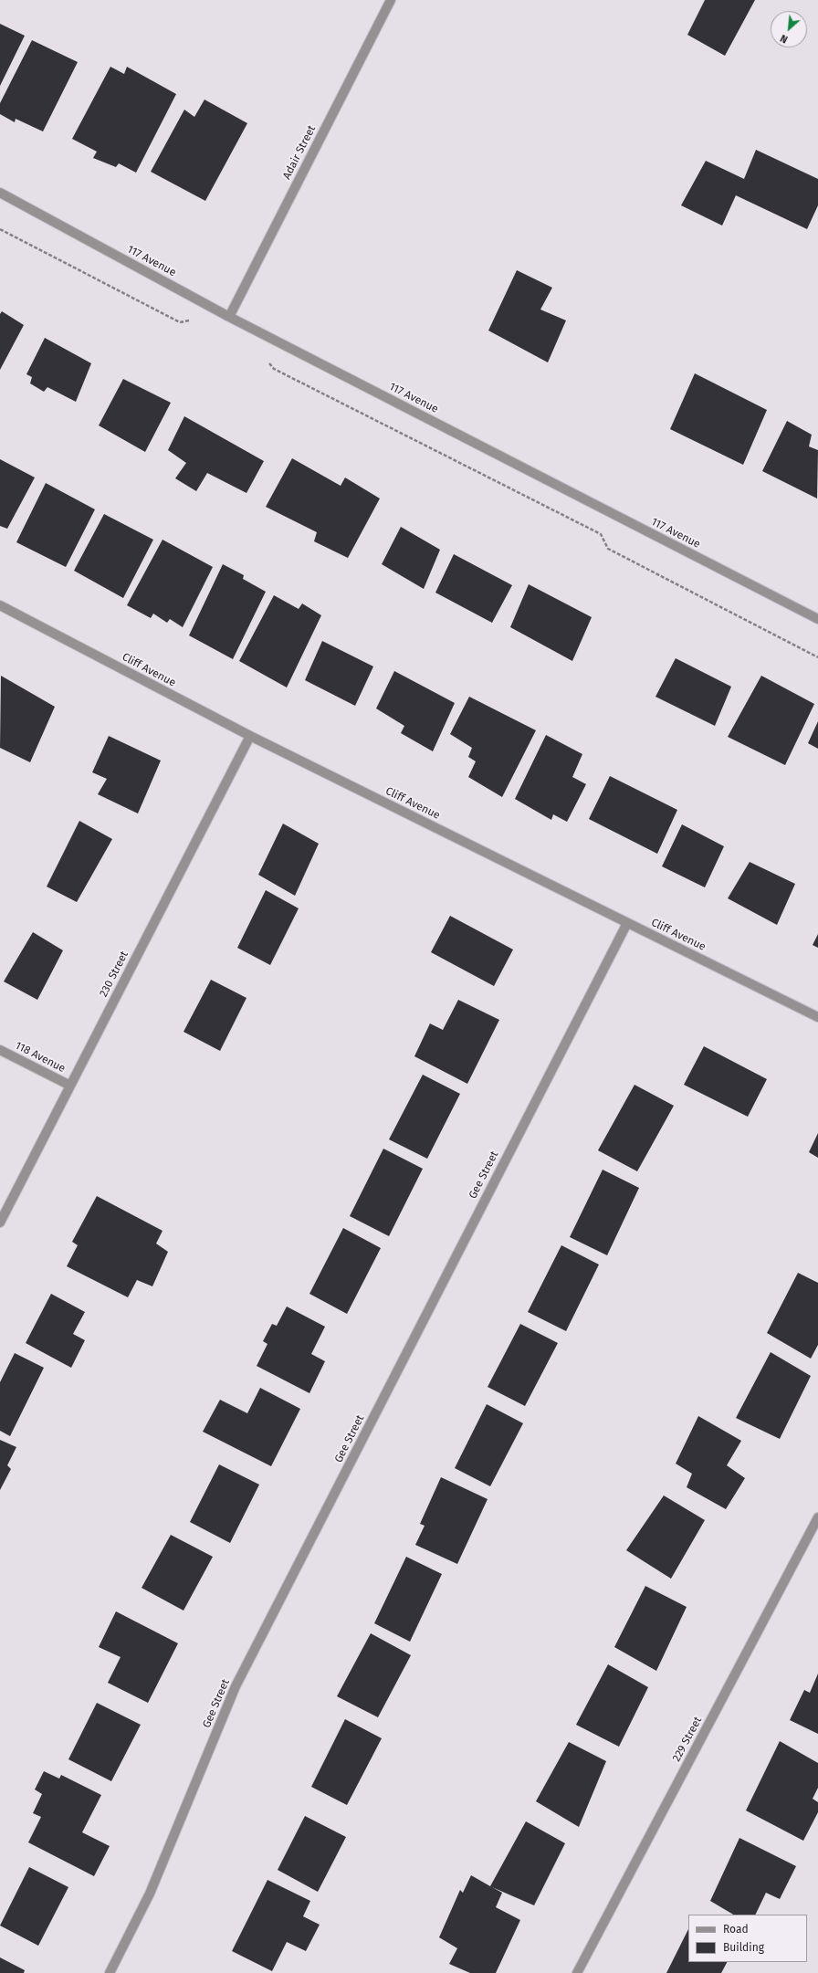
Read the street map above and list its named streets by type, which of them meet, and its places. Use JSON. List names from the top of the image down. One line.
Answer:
{"streets":{"street":["Adair Street","117 Avenue","Cliff Avenue","230 Street","118 Avenue","Gee Street","229 Street"]},"crossings":[["Adair Street","117 Avenue"],["Cliff Avenue","230 Street"],["Cliff Avenue","Gee Street"],["230 Street","118 Avenue"]],"legend":["Road","Building"],"north":"bottom left"}
